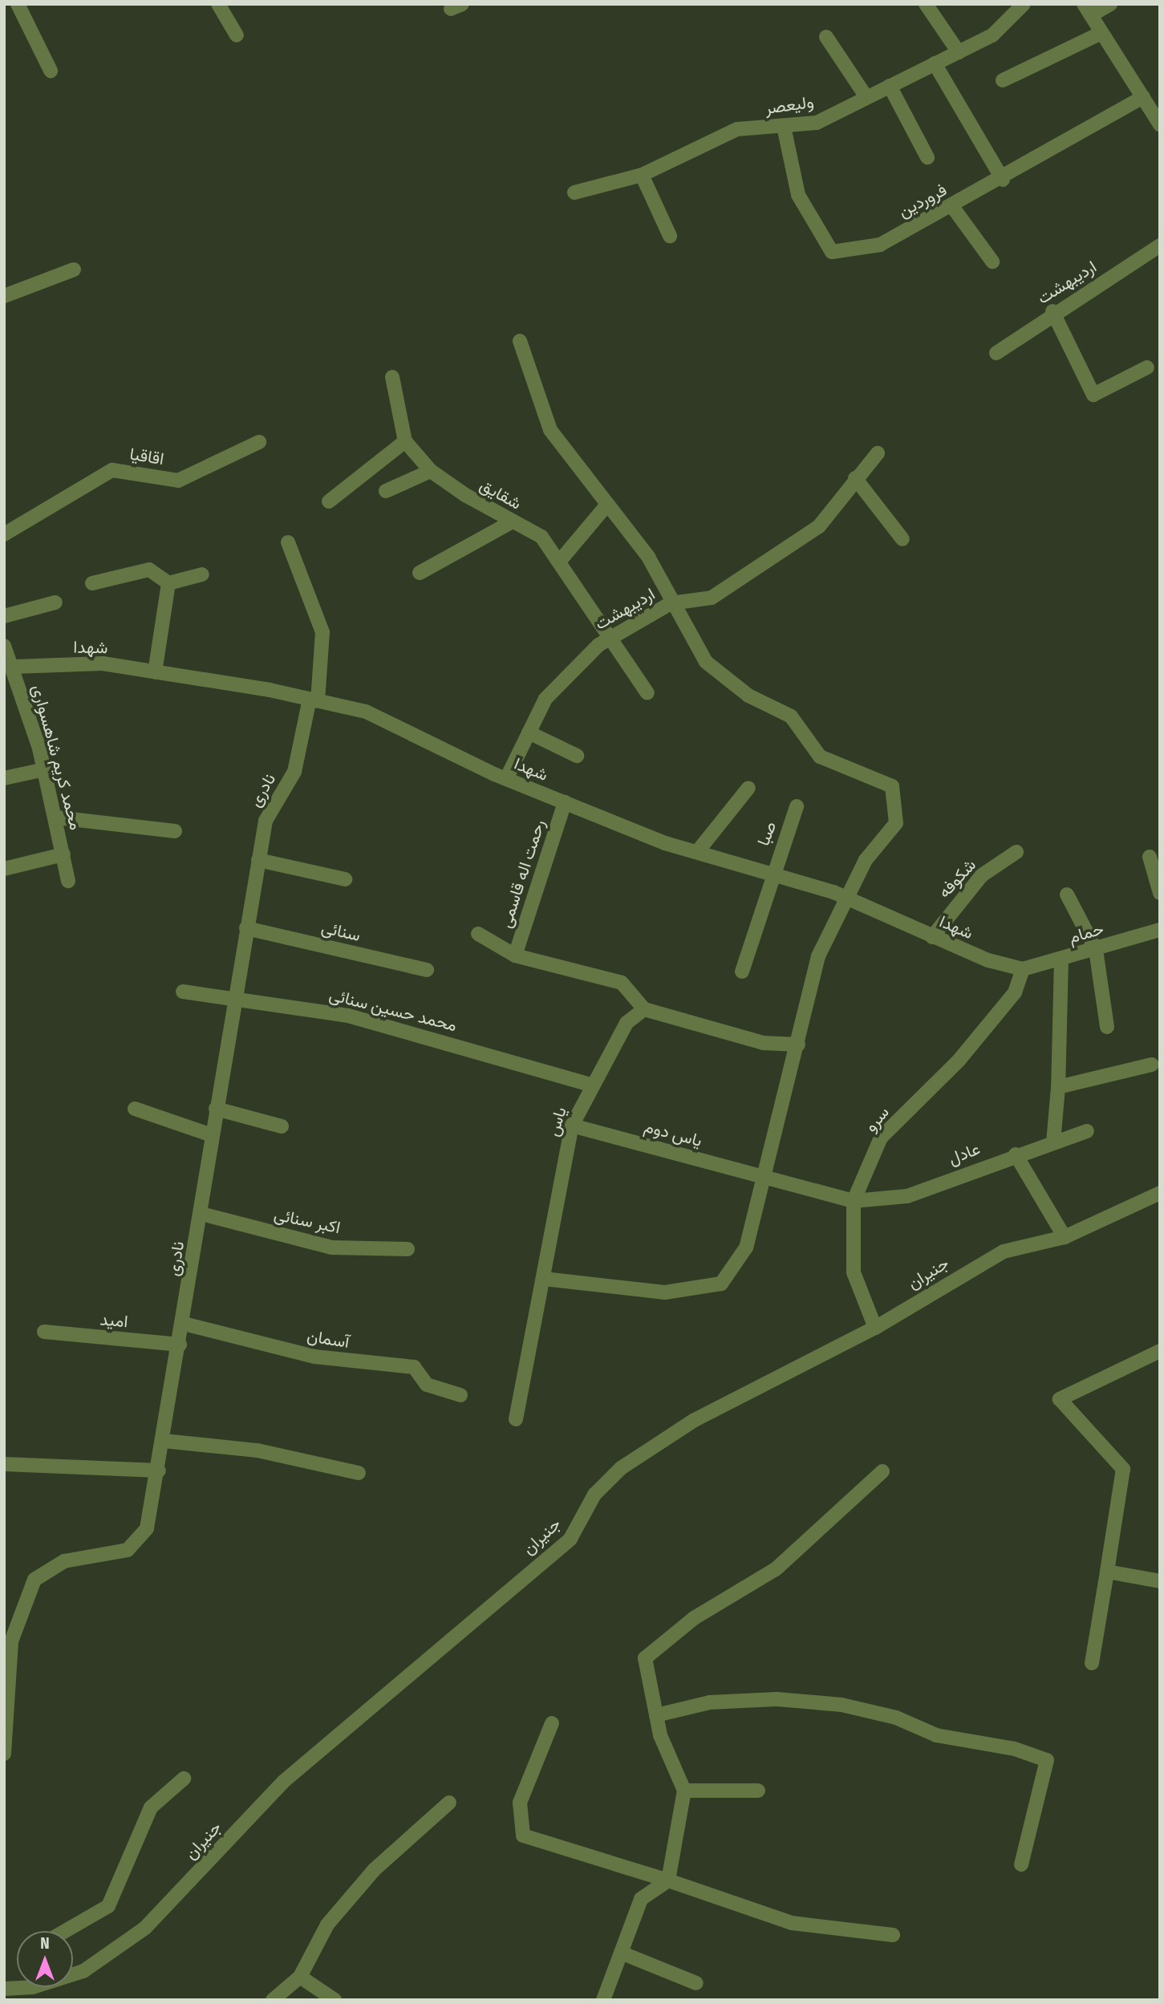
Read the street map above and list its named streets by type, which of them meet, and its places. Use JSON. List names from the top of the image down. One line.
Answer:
{"streets":{"street":["ولیعصر","فروردین","اردیبهشت","اقاقیا","شقایق","شهدا","محمد کریم شاهسواری","نادری","صبا","رحمت اله قاسمی","شکوفه","سنائی","حمام","محمد حسین سنائی","سرو","یاس","یاس دوم","عادل","اکبر سنائی","جنیران","امید","آسمان"]},"crossings":[["ولیعصر","فروردین"],["اردیبهشت","شقایق"],["اردیبهشت","شهدا"],["شهدا","محمد کریم شاهسواری"],["شهدا","نادری"],["شهدا","صبا"],["شهدا","رحمت اله قاسمی"],["شهدا","شکوفه"],["شهدا","حمام"],["شهدا","سرو"],["نادری","سنائی"],["نادری","محمد حسین سنائی"],["نادری","اکبر سنائی"],["نادری","امید"],["نادری","آسمان"],["حمام","سرو"],["محمد حسین سنائی","یاس"],["سرو","یاس دوم"],["سرو","عادل"],["سرو","جنیران"],["یاس","یاس دوم"],["یاس دوم","عادل"]],"north":"top"}
